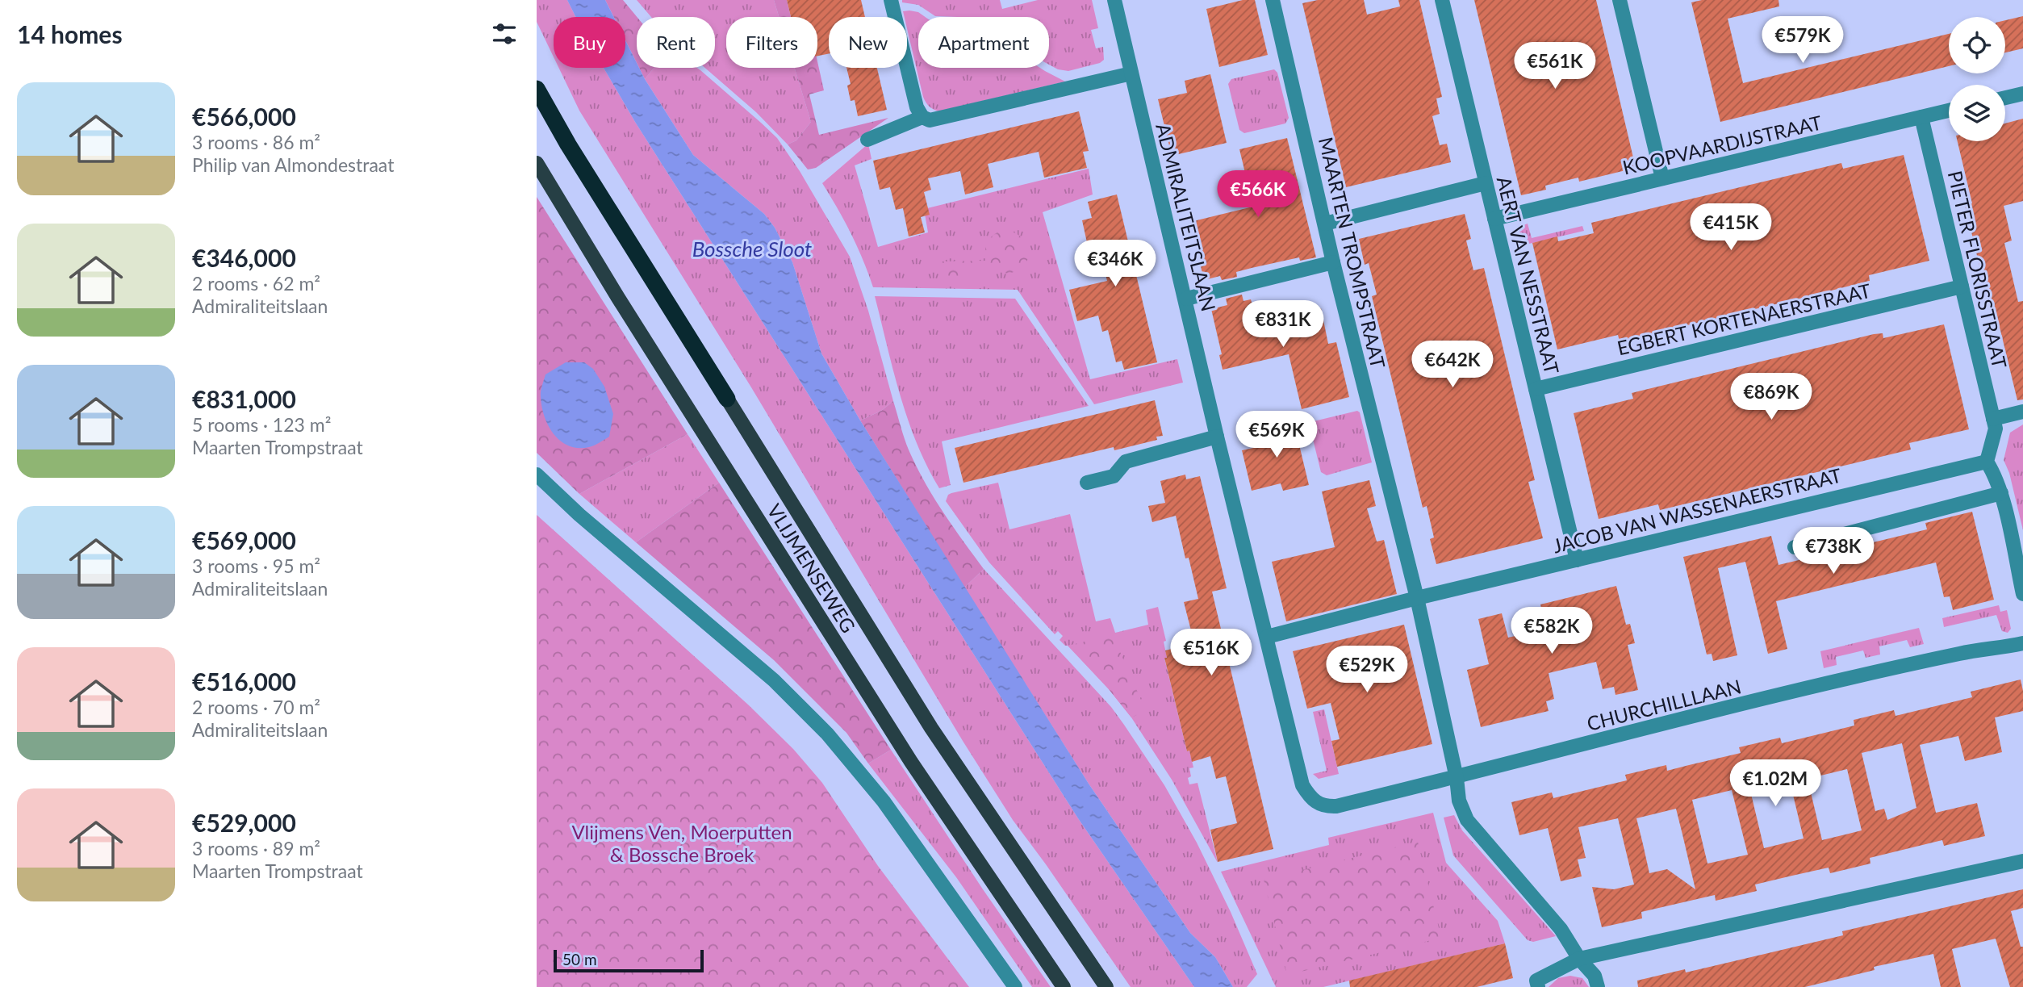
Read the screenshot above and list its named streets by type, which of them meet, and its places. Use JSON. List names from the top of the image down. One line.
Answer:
{"streets":{"main road":["VLIJMENSEWEG"],"street":["KOOPVAARDIJSTRAAT","ADMIRALITEITSLAAN","MAARTEN TROMPSTRAAT","PIETER FLORISSTRAAT","AERT VAN NESSTRAAT","EGBERT KORTENAERSTRAAT","JACOB VAN WASSENAERSTRAAT","CHURCHILLLAAN"]},"crossings":[["KOOPVAARDIJSTRAAT","PIETER FLORISSTRAAT"],["KOOPVAARDIJSTRAAT","AERT VAN NESSTRAAT"],["ADMIRALITEITSLAAN","JACOB VAN WASSENAERSTRAAT"],["ADMIRALITEITSLAAN","CHURCHILLLAAN"],["MAARTEN TROMPSTRAAT","JACOB VAN WASSENAERSTRAAT"],["MAARTEN TROMPSTRAAT","CHURCHILLLAAN"],["PIETER FLORISSTRAAT","EGBERT KORTENAERSTRAAT"],["PIETER FLORISSTRAAT","JACOB VAN WASSENAERSTRAAT"],["AERT VAN NESSTRAAT","EGBERT KORTENAERSTRAAT"],["AERT VAN NESSTRAAT","JACOB VAN WASSENAERSTRAAT"]],"water":["Bossche Sloot"],"parks":["Vlijmens Ven, Moerputten & Bossche Broek"],"scale_bar":"50 m","page":{"heading":"14 homes","price":["€579K","€561K","€566K","€415K","€346K","€831K","€642K","€869K","€569K","€738K","€582K","€516K","€529K","€1.02M"],"chip":["Buy","Rent","Filters","New","Apartment"],"list":[{"name":"€566,000","note":"3 rooms · 86 m² · Philip van Almondestraat"},{"name":"€346,000","note":"2 rooms · 62 m² · Admiraliteitslaan"},{"name":"€831,000","note":"5 rooms · 123 m² · Maarten Trompstraat"},{"name":"€569,000","note":"3 rooms · 95 m² · Admiraliteitslaan"},{"name":"€516,000","note":"2 rooms · 70 m² · Admiraliteitslaan"},{"name":"€529,000","note":"3 rooms · 89 m² · Maarten Trompstraat"}],"scale":"50 m"}}
